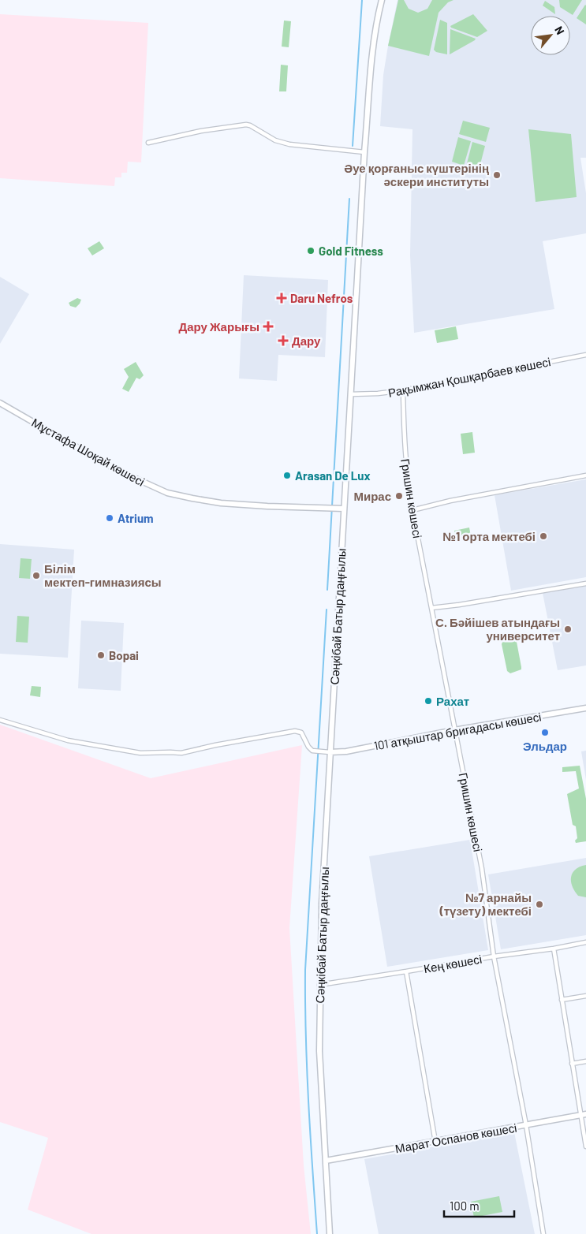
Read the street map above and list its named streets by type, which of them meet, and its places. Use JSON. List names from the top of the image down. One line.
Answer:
{"streets":{"main road":["Мұстафа Шоқай көшесі","Сәңкібай Батыр даңғылы","101 атқыштар бригадасы көшесі","Марат Оспанов көшесі"],"street":["Рақымжан Қошқарбаев көшесі","Гришин көшесі","Кең көшесі"]},"crossings":[["Рақымжан Қошқарбаев көшесі","Гришин көшесі"],["Рақымжан Қошқарбаев көшесі","Сәңкібай Батыр даңғылы"],["Мұстафа Шоқай көшесі","Сәңкібай Батыр даңғылы"],["Гришин көшесі","101 атқыштар бригадасы көшесі"],["Гришин көшесі","Кең көшесі"],["Гришин көшесі","Марат Оспанов көшесі"],["Сәңкібай Батыр даңғылы","101 атқыштар бригадасы көшесі"],["Сәңкібай Батыр даңғылы","Кең көшесі"],["Сәңкібай Батыр даңғылы","Марат Оспанов көшесі"]],"places":{"other":["Әуе қорғаныс күштерінің әскери институты","Gold Fitness","Arasan De Lux","Мирас","Atrium","№1 орта мектебі","Білім мектеп-гимназиясы","С. Бәйішев атындағы университет","Bopai","Рахат","Эльдар","№7 арнайы (түзету) мектебі"],"health":["Daru Nefros","Дару Жарығы","Дару"]},"scale_bar":"100 m","north":"top right"}
